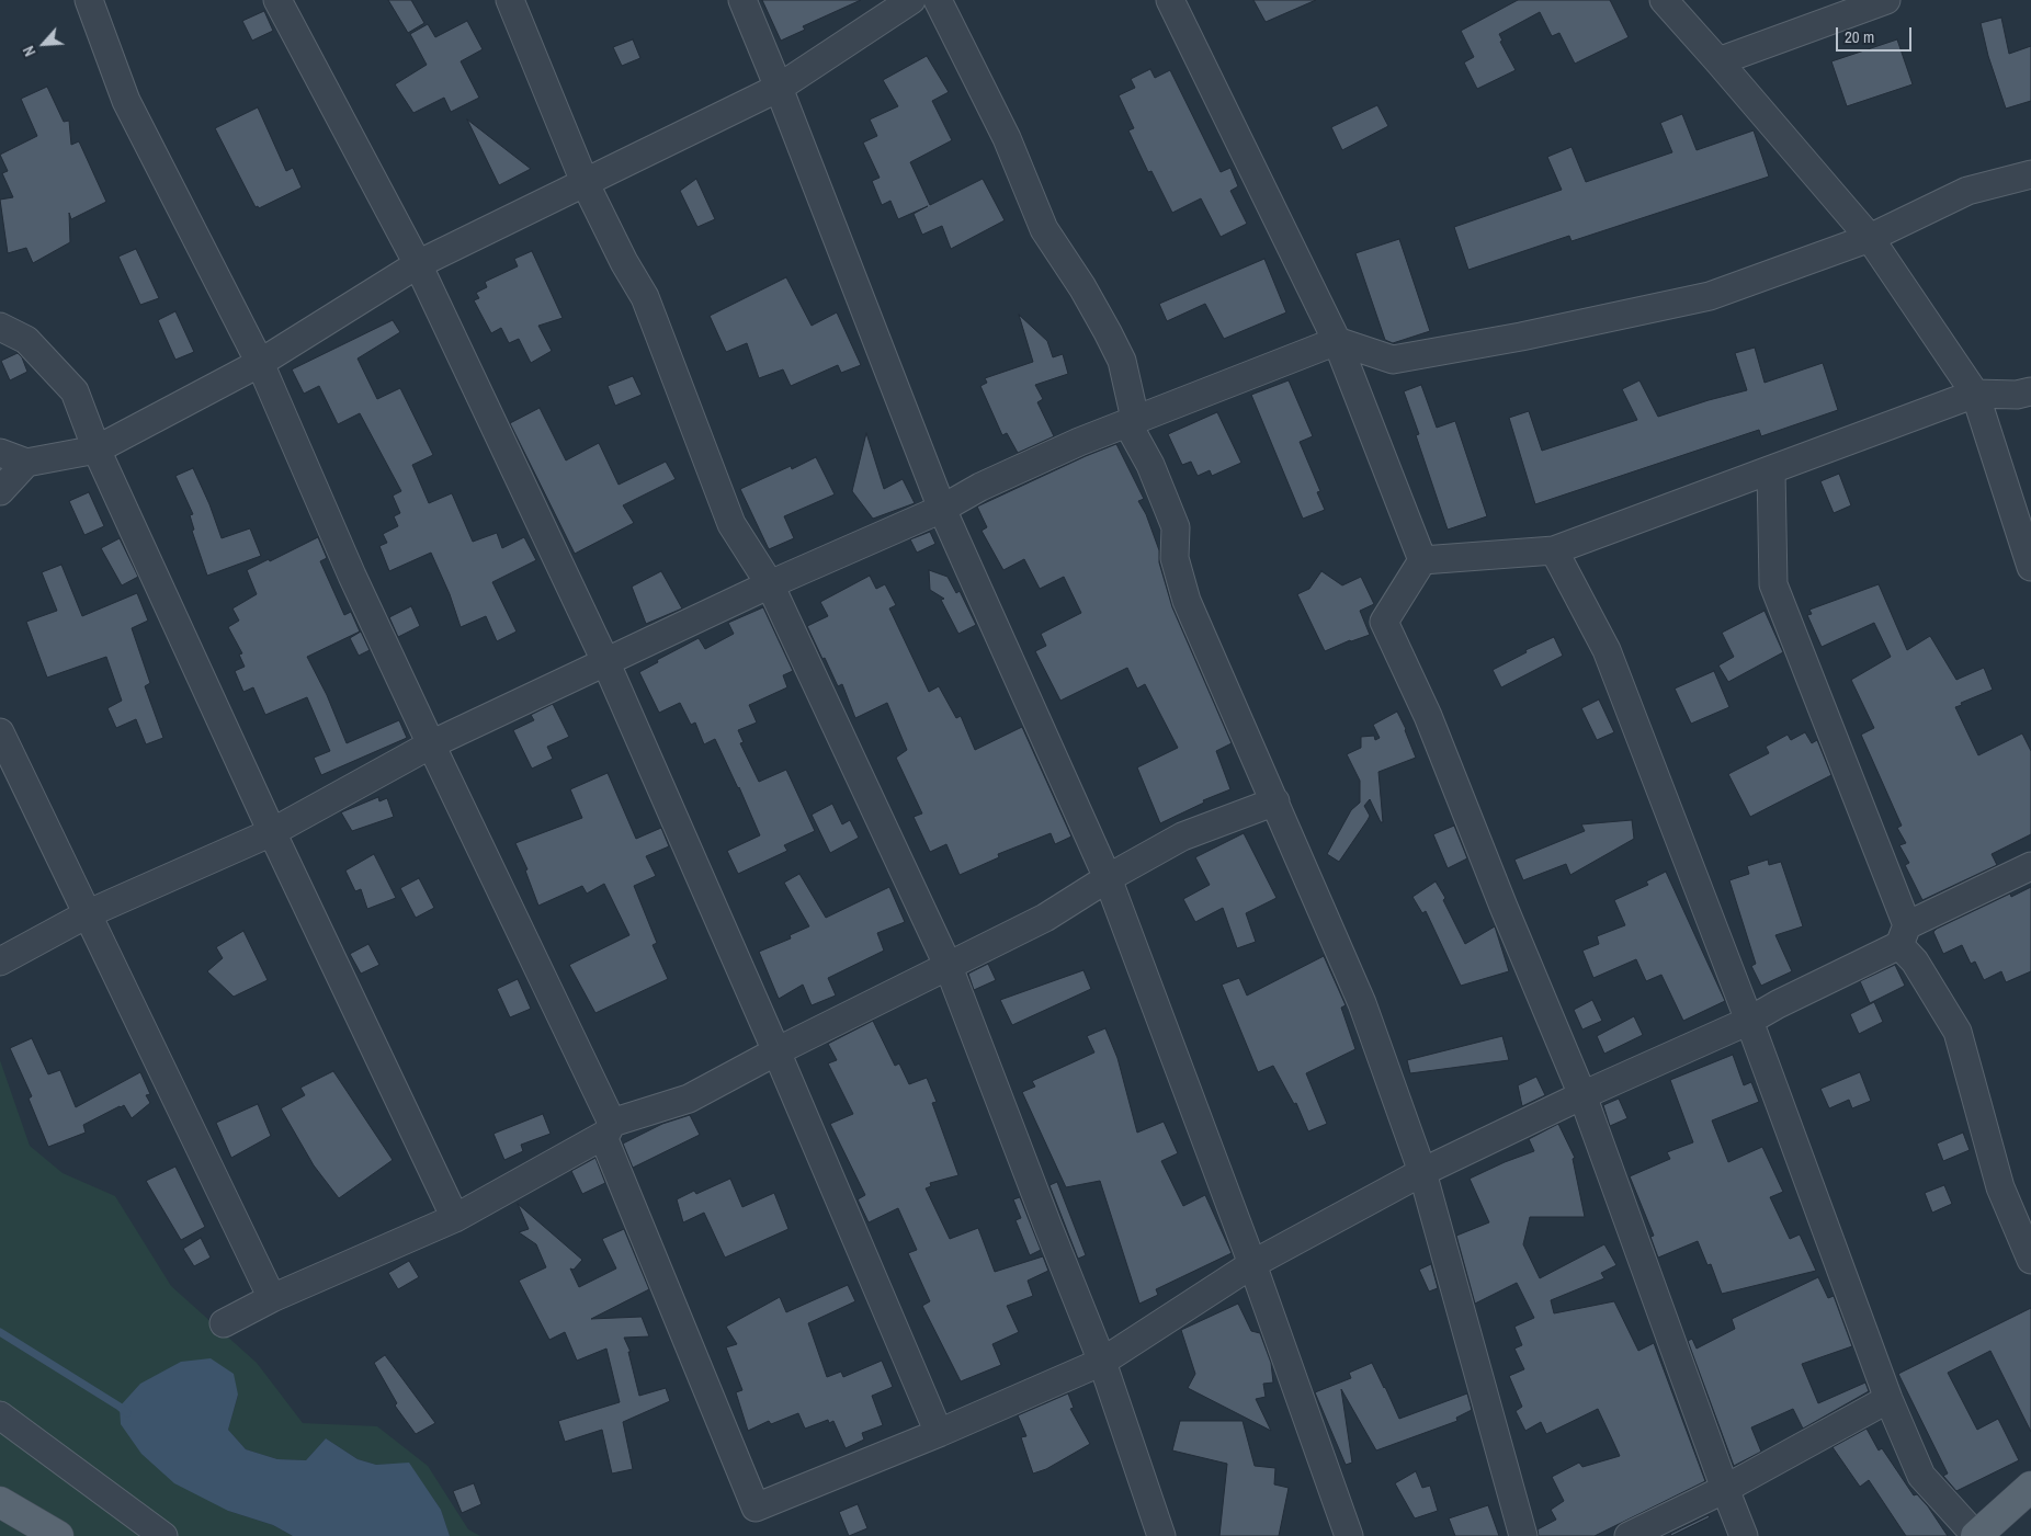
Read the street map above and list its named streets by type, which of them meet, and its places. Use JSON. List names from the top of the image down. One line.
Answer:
{"scale_bar":"20 m","north":"bottom left"}
